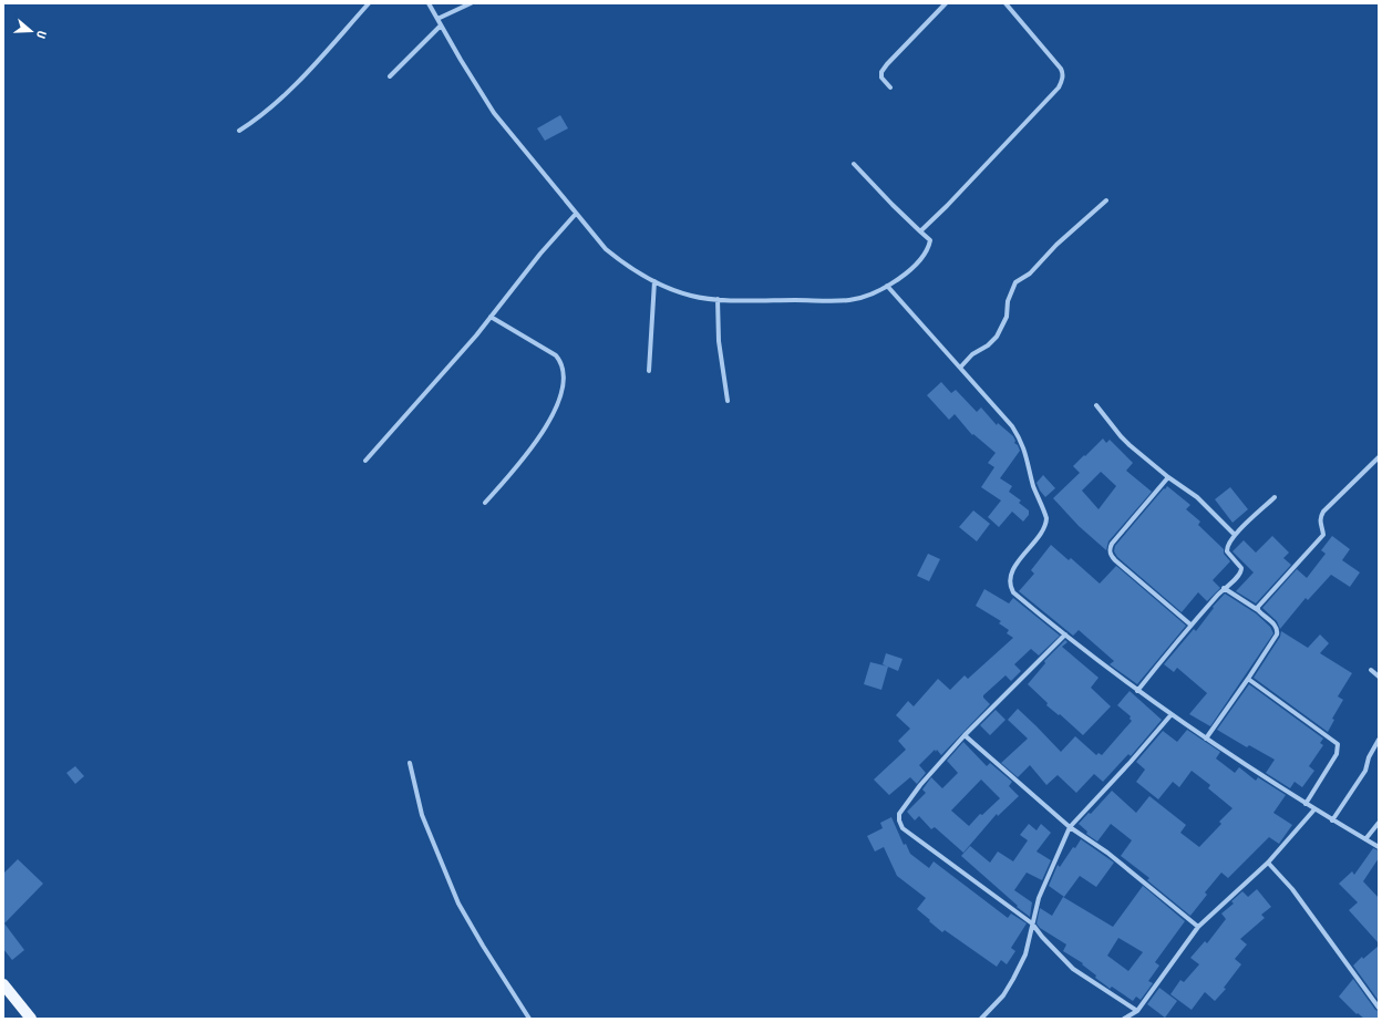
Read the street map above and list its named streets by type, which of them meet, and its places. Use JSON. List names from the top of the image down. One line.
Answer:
{"north":"right"}
